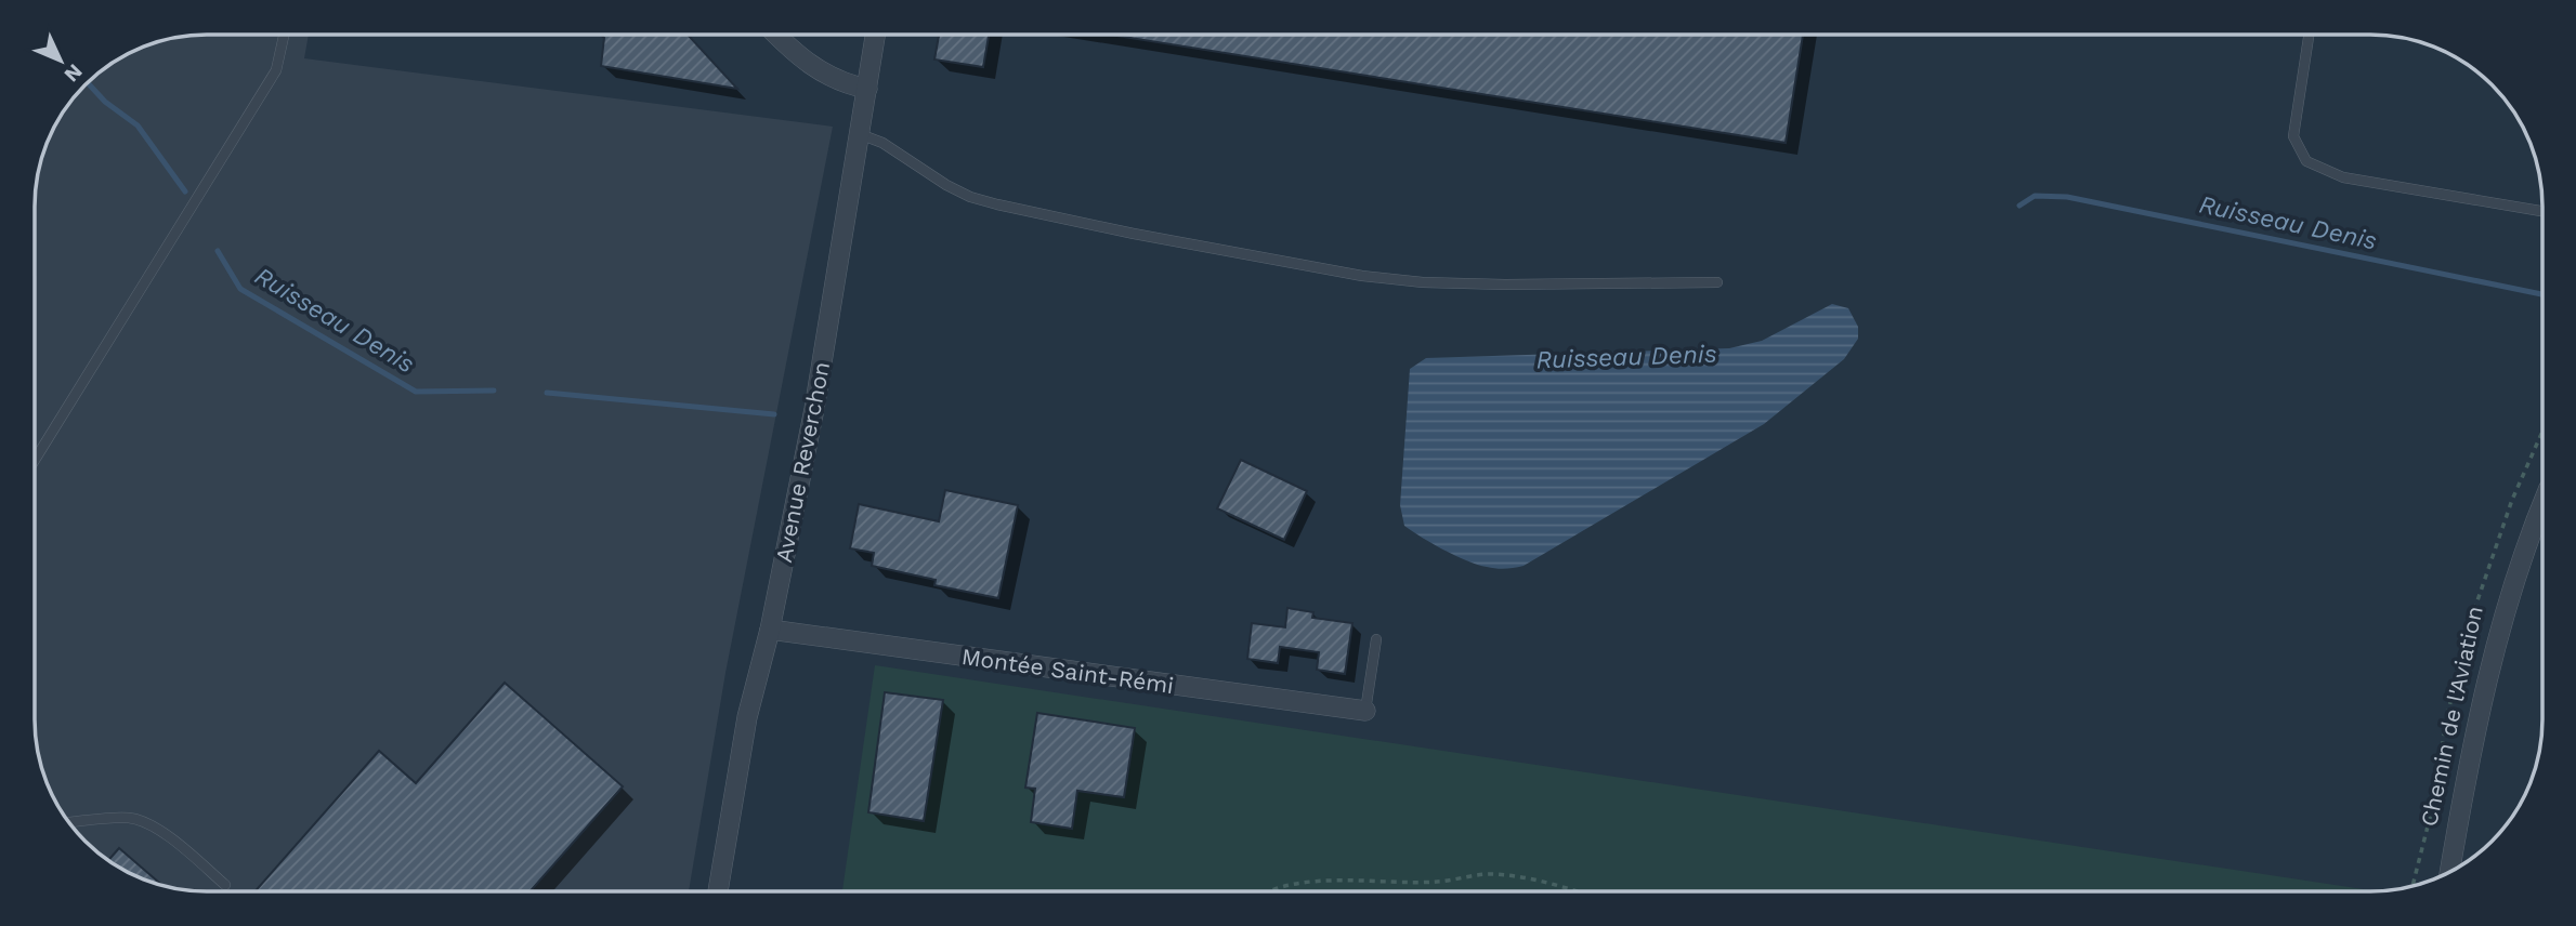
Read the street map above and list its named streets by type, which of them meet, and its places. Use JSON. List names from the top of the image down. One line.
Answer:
{"streets":{"street":["Avenue Reverchon","Montée Saint-Rémi","Chemin de l'Aviation"]},"crossings":[["Avenue Reverchon","Montée Saint-Rémi"]],"water":["Ruisseau Denis"],"north":"bottom right"}
